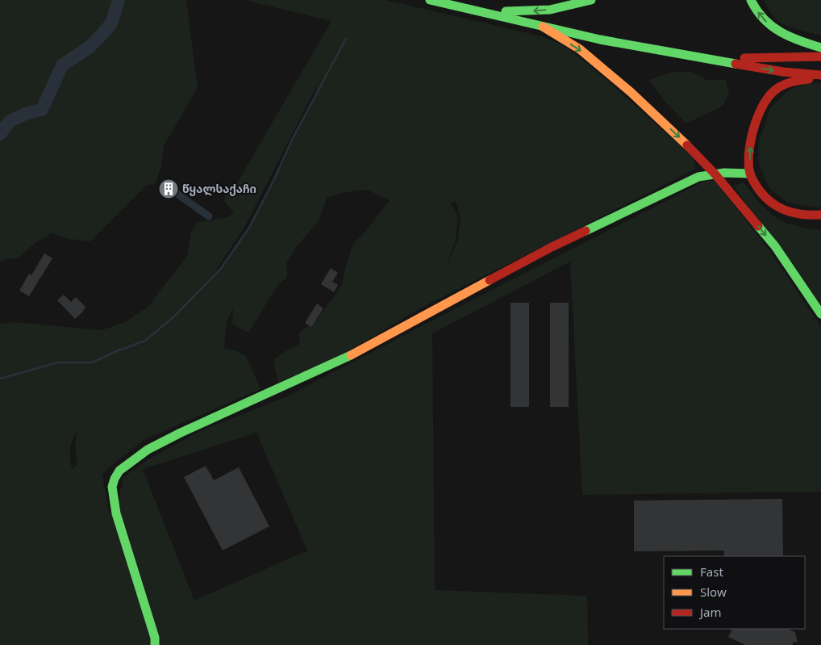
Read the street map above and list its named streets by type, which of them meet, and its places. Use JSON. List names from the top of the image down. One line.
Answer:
{"places":{"building":["წყალსაქაჩი"]},"legend":["Fast","Slow","Jam"]}
